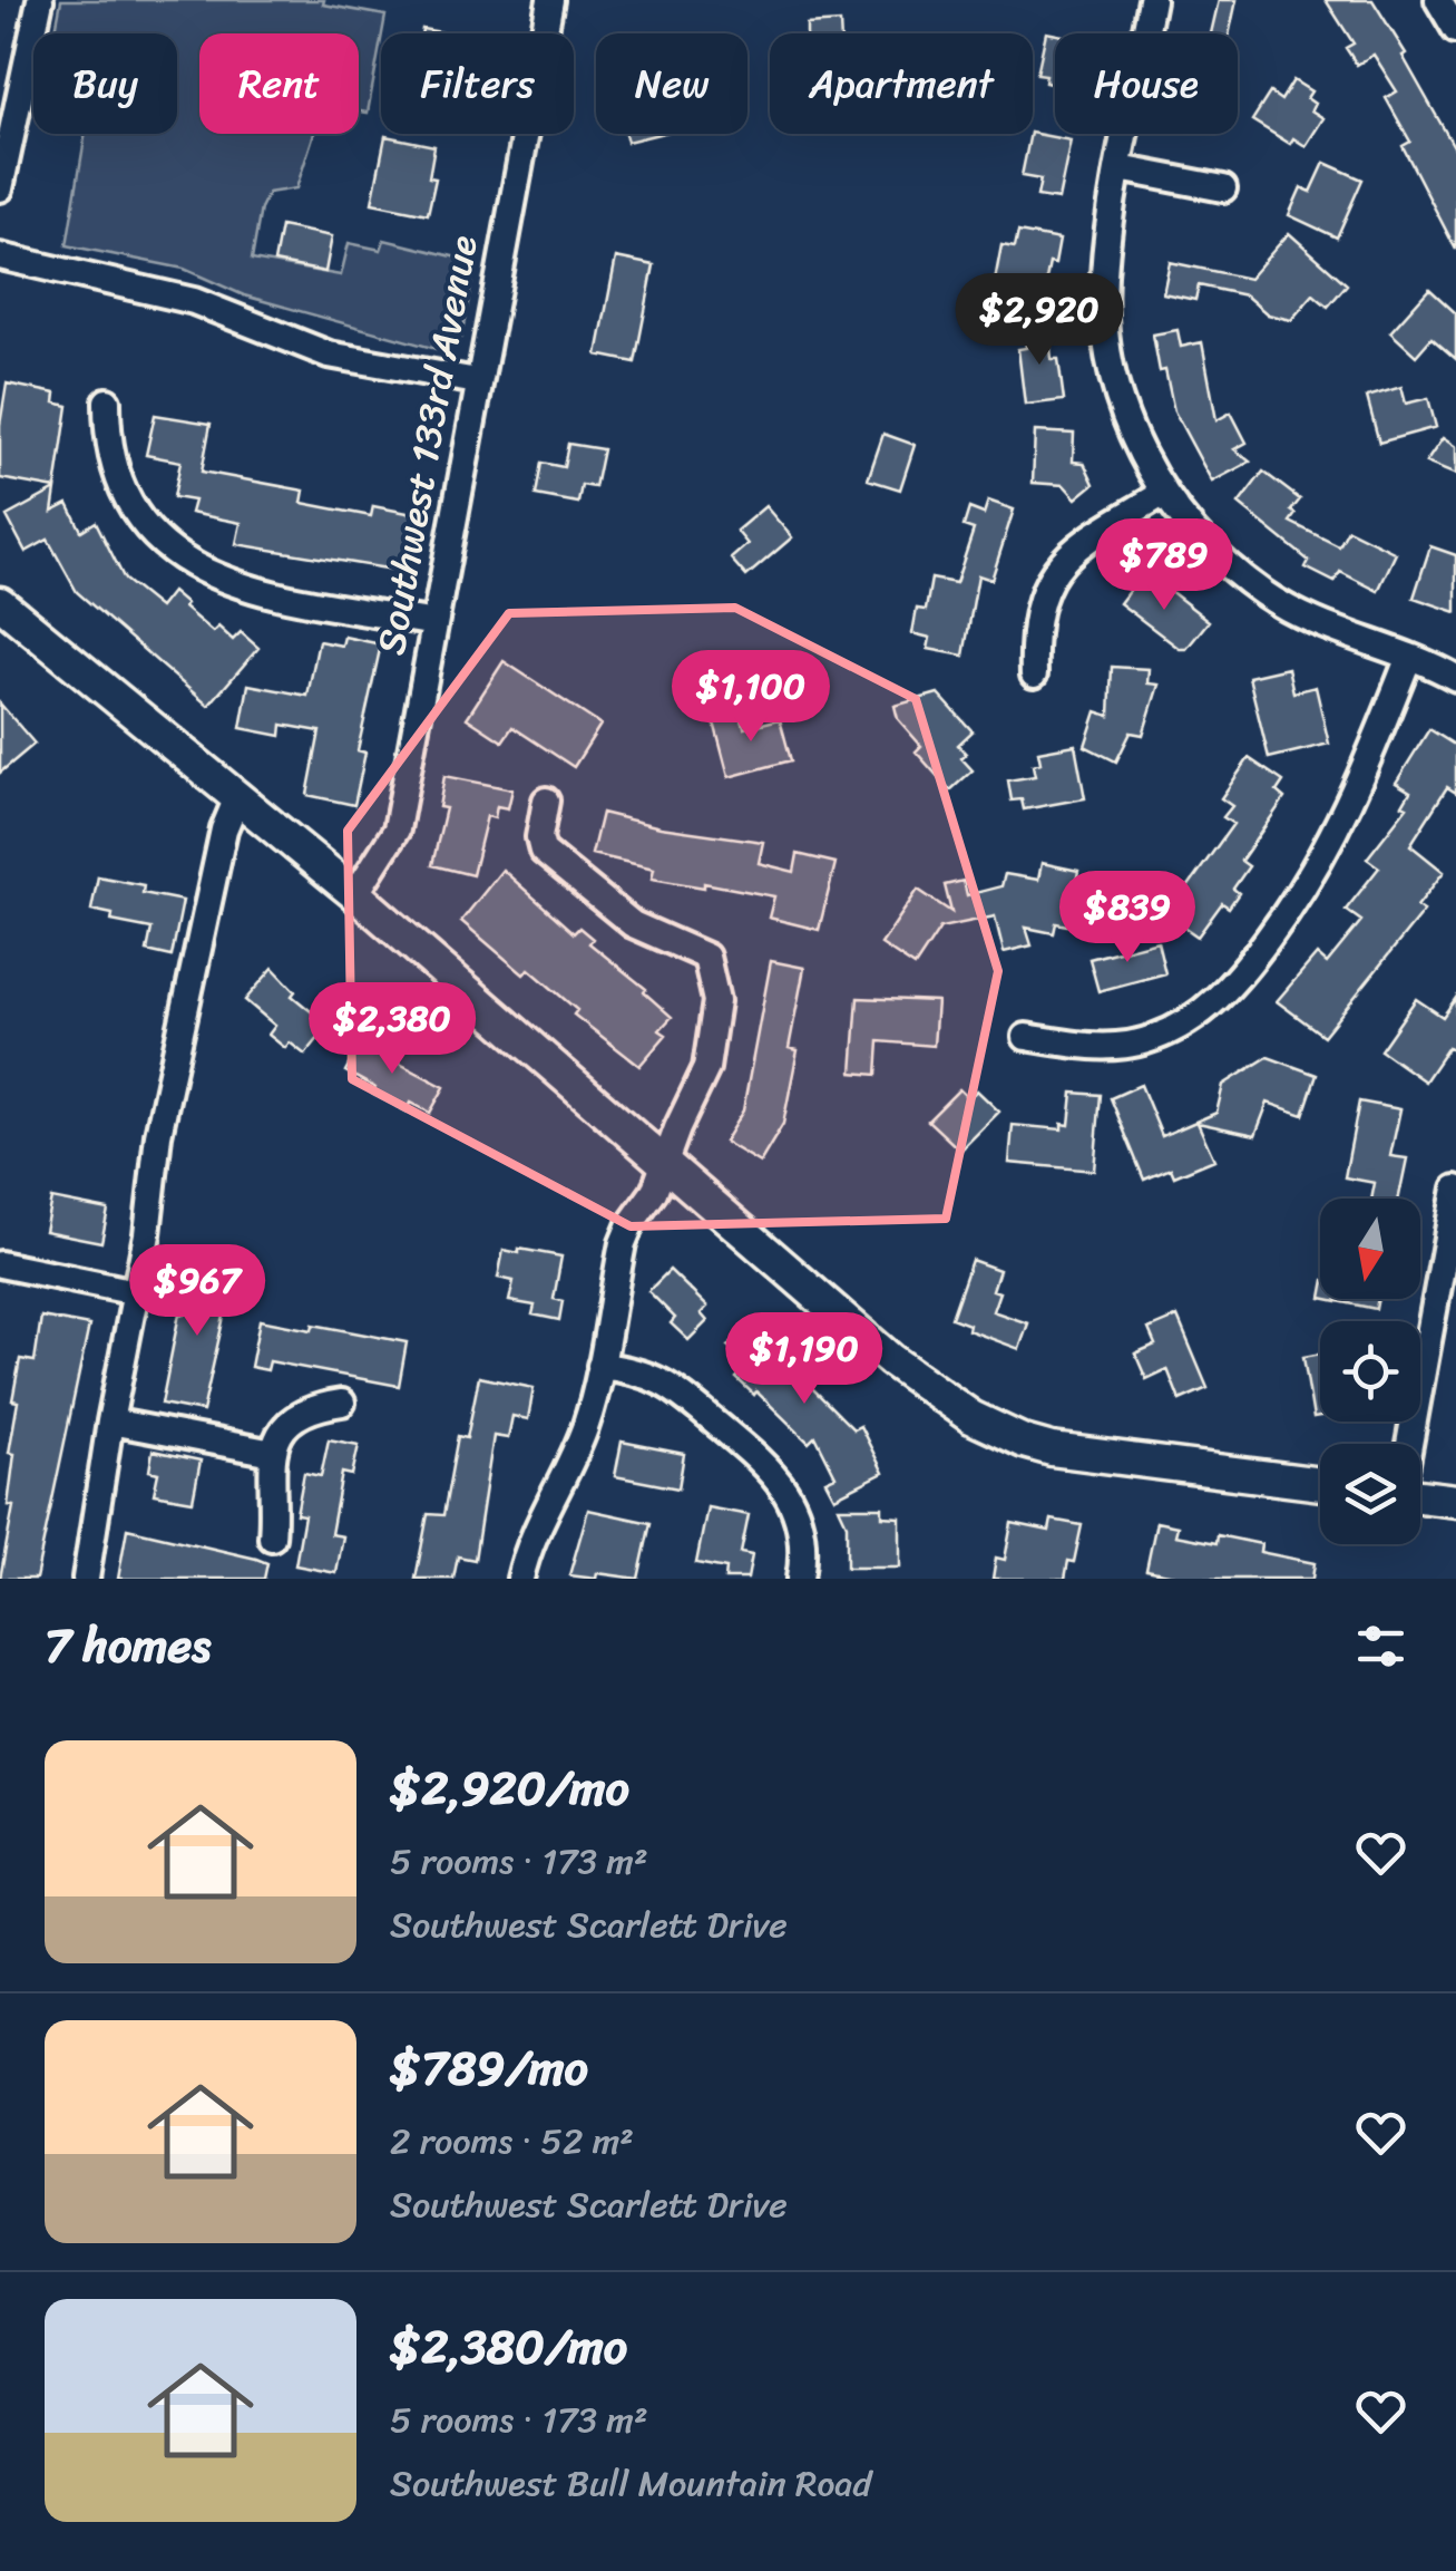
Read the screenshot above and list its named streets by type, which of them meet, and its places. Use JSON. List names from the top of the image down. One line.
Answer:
{"streets":{"street":["Southwest 133rd Avenue"]},"north":"bottom","page":{"chip":["Buy","Rent","Filters","New","Apartment","House"],"price":["$2,920","$789","$1,100","$839","$2,380","$967","$1,190"],"heading":"7 homes","list":[{"name":"$2,920/mo","note":"5 rooms · 173 m² · Southwest Scarlett Drive"},{"name":"$789/mo","note":"2 rooms · 52 m² · Southwest Scarlett Drive"},{"name":"$2,380/mo","note":"5 rooms · 173 m² · Southwest Bull Mountain Road"}]}}
